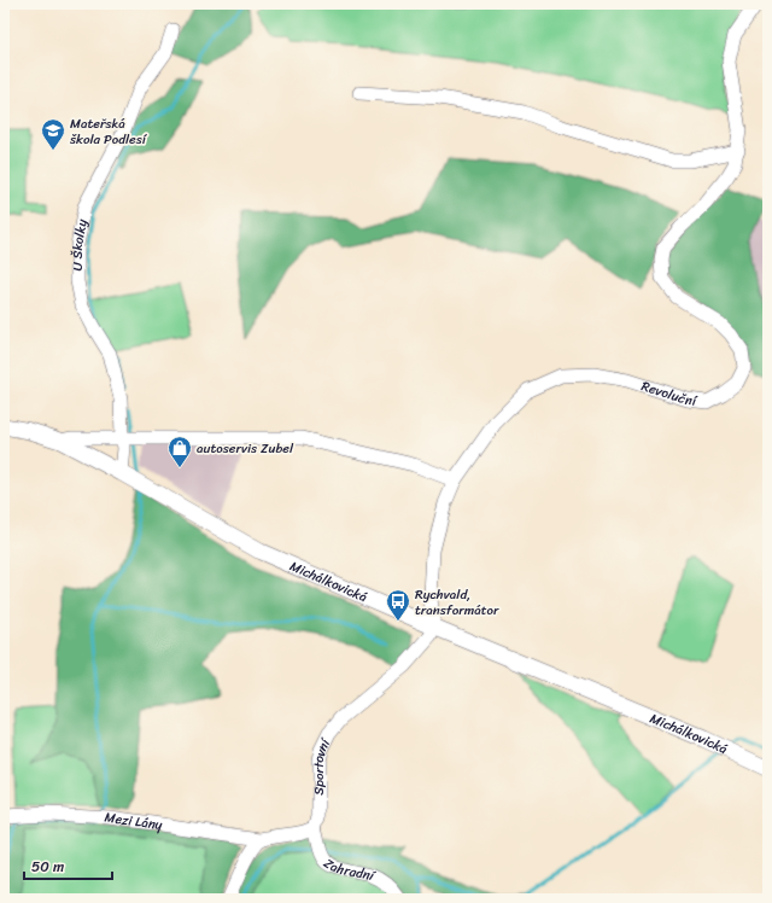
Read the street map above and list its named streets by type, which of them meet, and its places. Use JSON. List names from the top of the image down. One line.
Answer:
{"streets":{"street":["U Školky","Revoluční","Michálkovická","Sportovní","Mezi Lány","Zahradní"]},"crossings":[["U Školky","Michálkovická"],["Revoluční","Michálkovická"],["Revoluční","Sportovní"],["Michálkovická","Sportovní"],["Sportovní","Zahradní"]],"places":{"school or university":["Mateřská škola Podlesí"],"shop":["autoservis Zubel"],"bus stop":["Rychvald, transformátor"]},"scale_bar":"50 m"}
